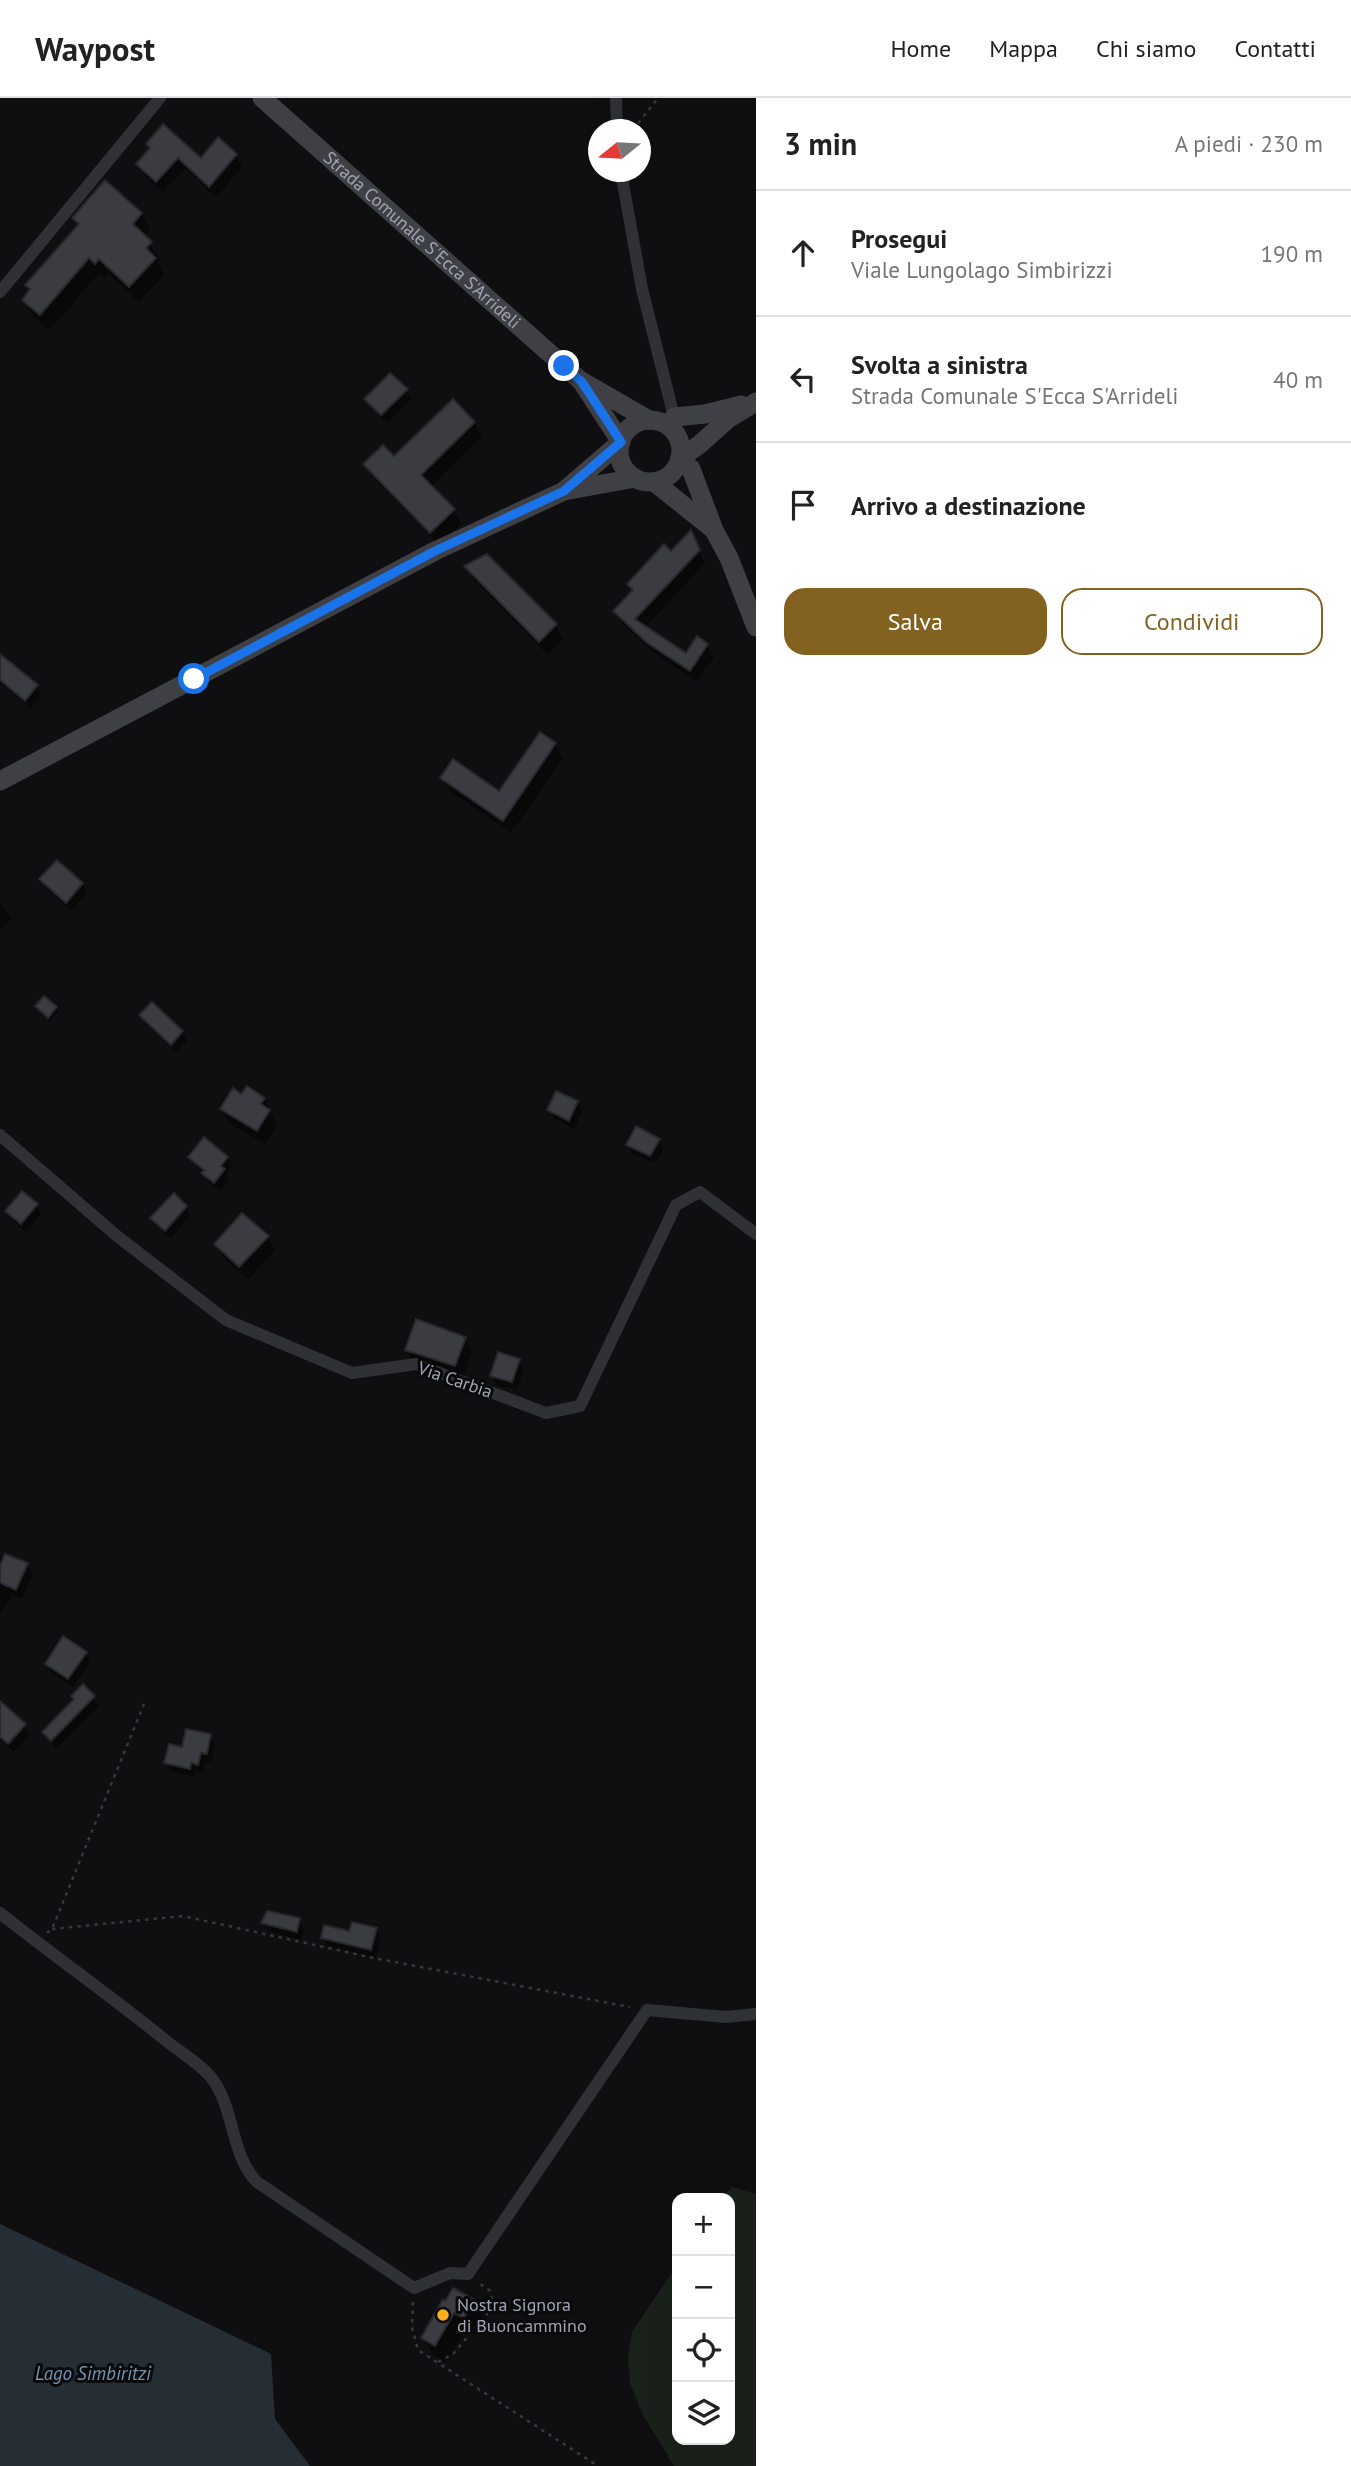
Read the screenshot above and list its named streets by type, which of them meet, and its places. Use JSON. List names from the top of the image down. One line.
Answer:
{"streets":{"main road":["Strada Comunale S'Ecca S'Arrideli"],"street":["Via Carbia"]},"water":["Lago Simbiritzi"],"places":["Nostra Signora di Buoncammino"],"north":"left","page":{"header":"Waypost","nav":["Home","Mappa","Chi siamo","Contatti"],"heading":["3 min","A piedi · 230 m"],"list":[["Prosegui","Viale Lungolago Simbirizzi","190 m"],["Svolta a sinistra","Strada Comunale S'Ecca S'Arrideli","40 m"],"Arrivo a destinazione"],"buttons":["Salva","Condividi"],"map_buttons":["+","−"]}}
